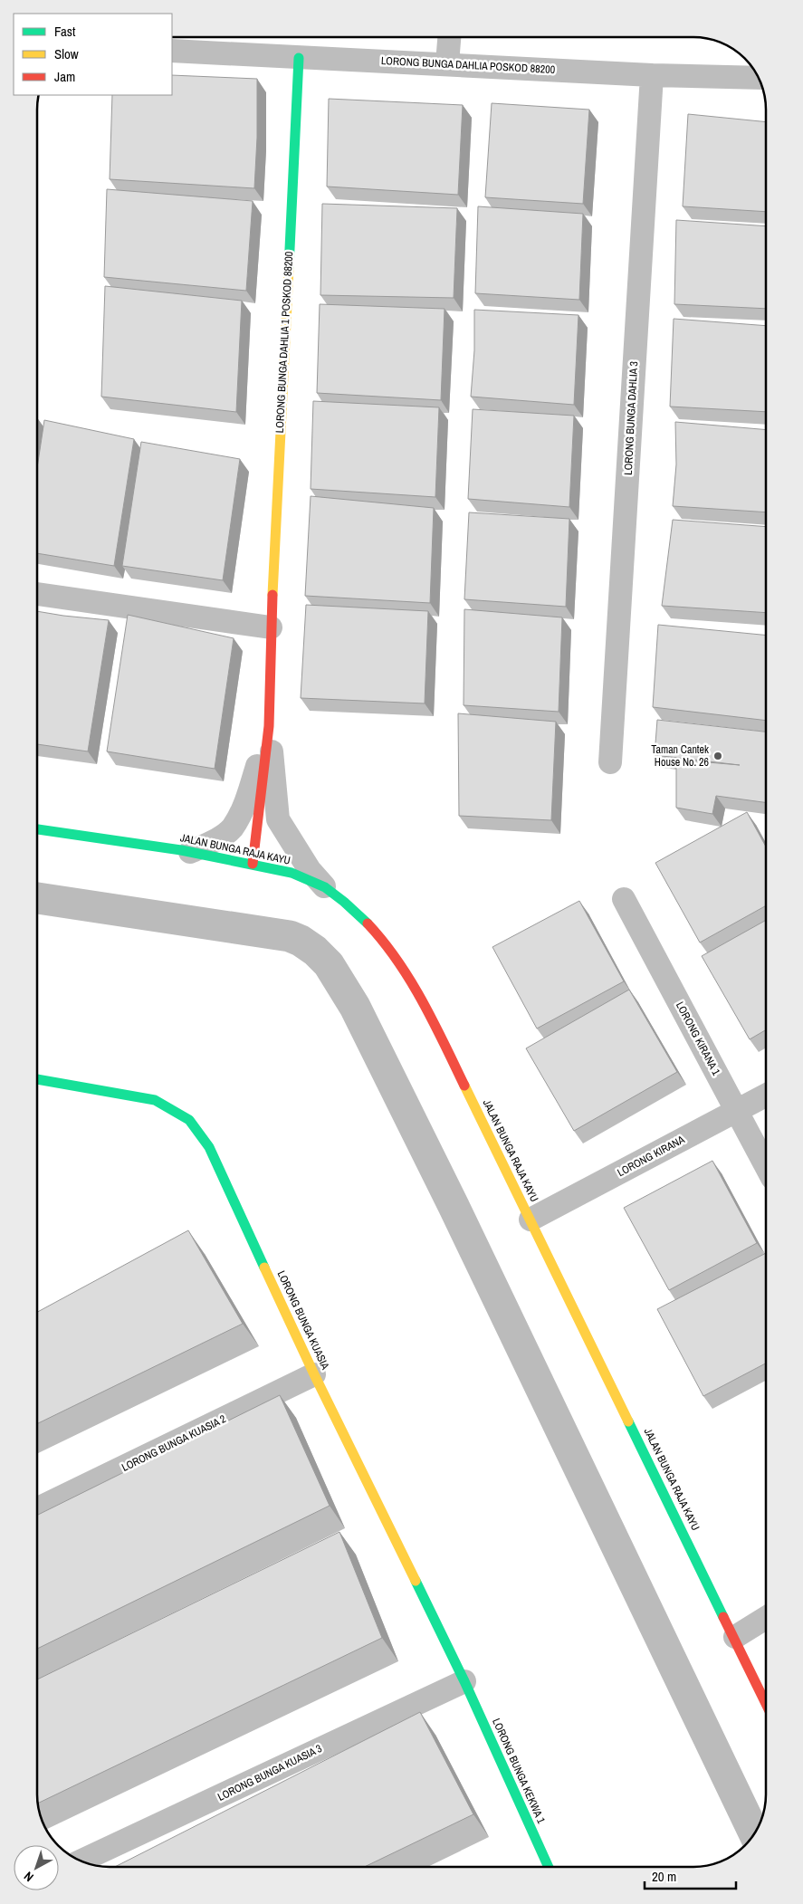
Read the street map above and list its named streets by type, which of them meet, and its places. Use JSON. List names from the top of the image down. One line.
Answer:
{"streets":{"street":["LORONG BUNGA DAHLIA POSKOD 88200","LORONG BUNGA DAHLIA 1 POSKOD 88200","LORONG BUNGA DAHLIA 3","JALAN BUNGA RAJA KAYU","LORONG KIRANA 1","LORONG KIRANA","LORONG BUNGA KUASIA","LORONG BUNGA KUASIA 2","LORONG BUNGA KEKWA 1","LORONG BUNGA KUASIA 3"]},"crossings":[["LORONG BUNGA DAHLIA POSKOD 88200","LORONG BUNGA DAHLIA 1 POSKOD 88200"],["LORONG BUNGA DAHLIA POSKOD 88200","LORONG BUNGA DAHLIA 3"],["LORONG BUNGA DAHLIA 1 POSKOD 88200","JALAN BUNGA RAJA KAYU"],["JALAN BUNGA RAJA KAYU","LORONG KIRANA"],["LORONG KIRANA 1","LORONG KIRANA"],["LORONG BUNGA KUASIA","LORONG BUNGA KUASIA 2"],["LORONG BUNGA KUASIA","LORONG BUNGA KEKWA 1"],["LORONG BUNGA KUASIA","LORONG BUNGA KUASIA 3"],["LORONG BUNGA KEKWA 1","LORONG BUNGA KUASIA 3"]],"places":["Taman Cantek House No. 26"],"legend":["Fast","Slow","Jam"],"scale_bar":"20 m","north":"bottom left"}
